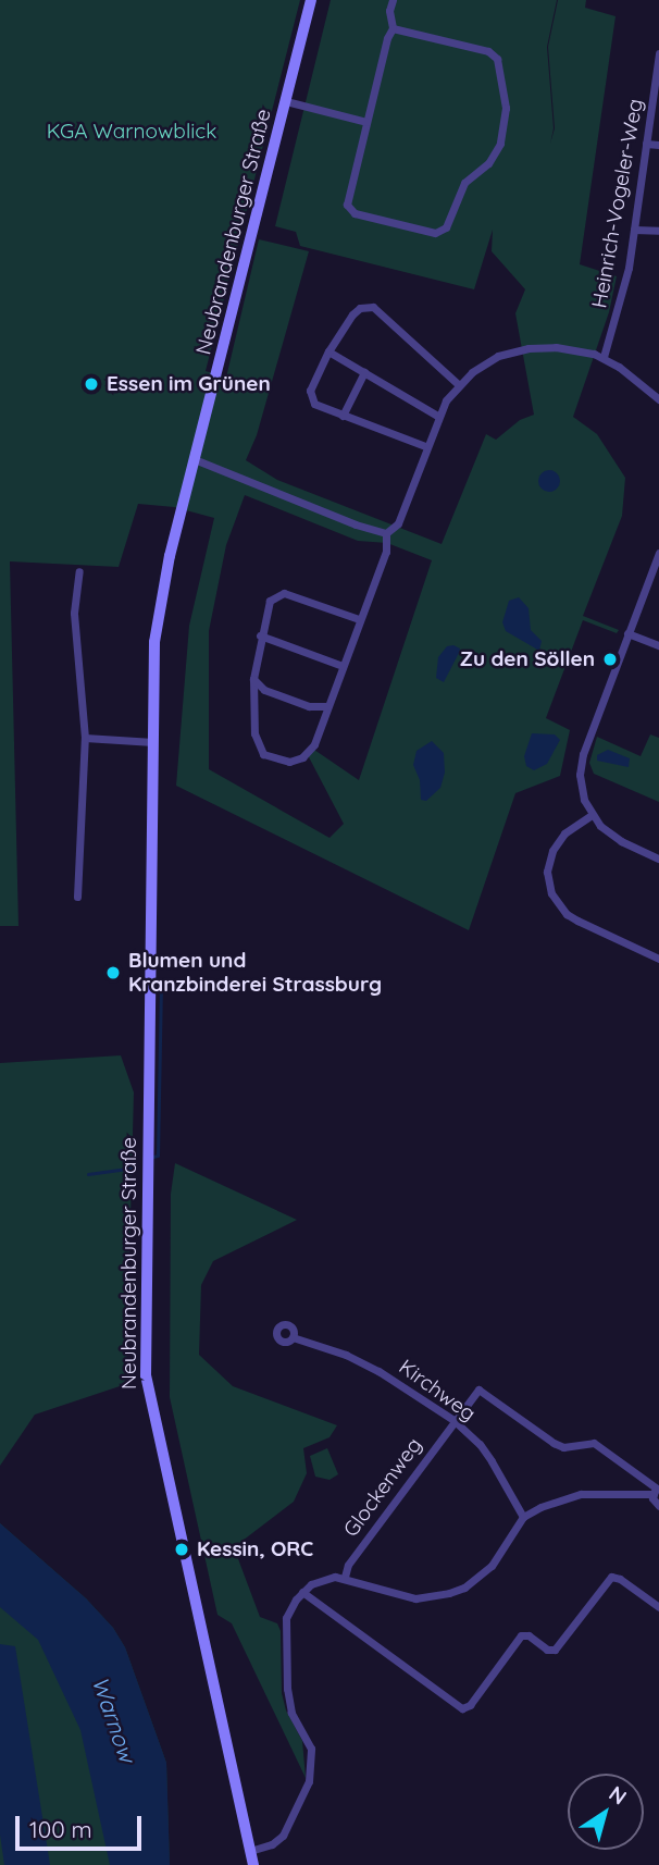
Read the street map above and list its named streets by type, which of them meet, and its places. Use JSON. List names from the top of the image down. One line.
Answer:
{"streets":{"main road":["Neubrandenburger Straße"],"street":["Heinrich-Vogeler-Weg","Kirchweg","Glockenweg"]},"crossings":[["Kirchweg","Glockenweg"]],"water":["Warnow"],"parks":["KGA Warnowblick"],"places":["Essen im Grünen","Zu den Söllen","Blumen und Kranzbinderei Strassburg","Kessin, ORC"],"scale_bar":"100 m","north":"top right"}
